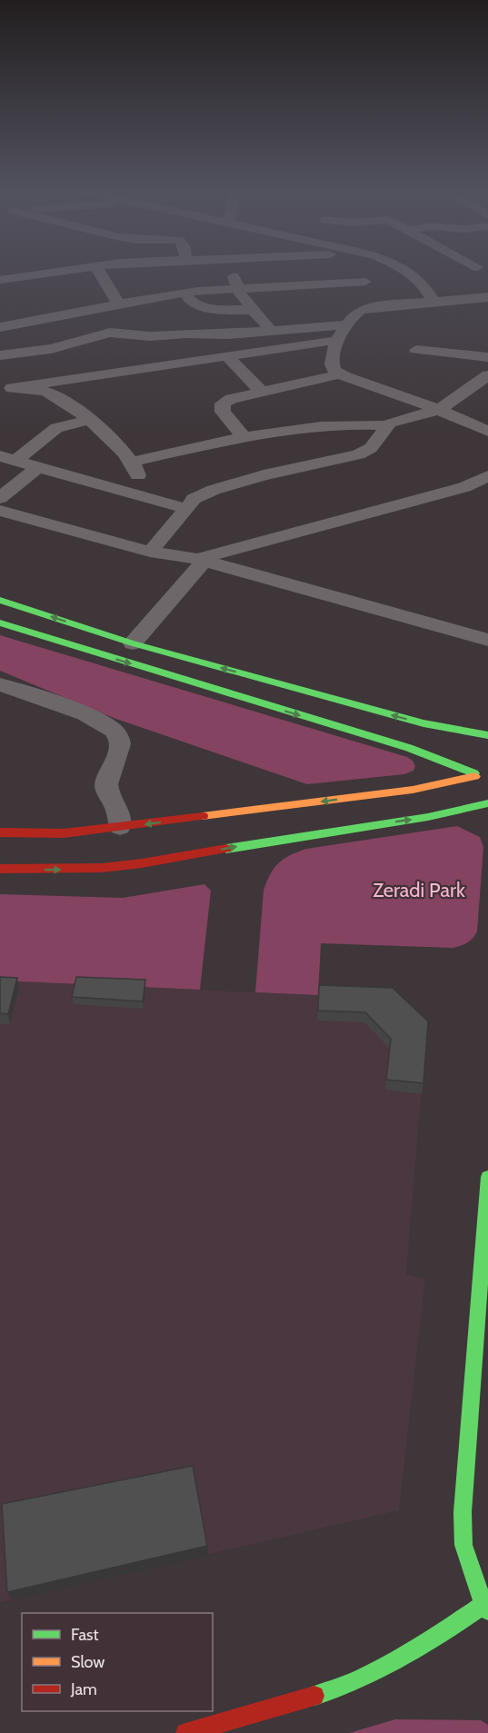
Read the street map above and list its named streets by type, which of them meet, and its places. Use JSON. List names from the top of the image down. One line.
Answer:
{"parks":["Zeradi Park"],"legend":["Fast","Slow","Jam"]}
